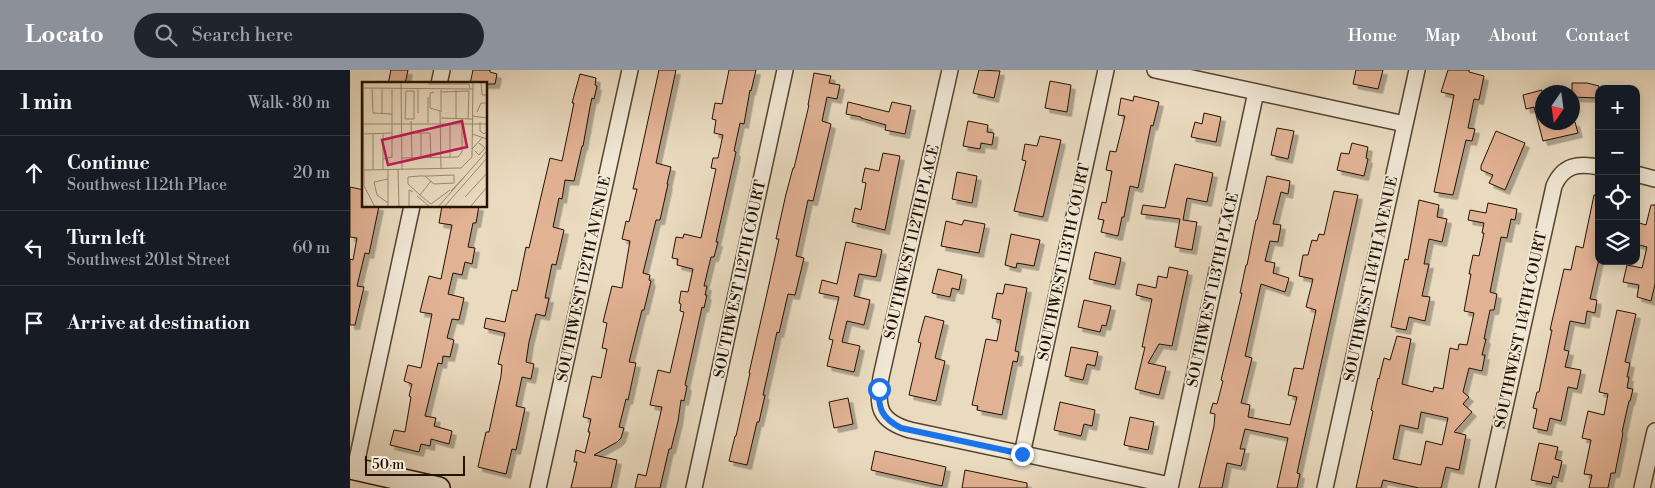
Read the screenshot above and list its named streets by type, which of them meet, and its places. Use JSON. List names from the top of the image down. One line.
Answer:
{"streets":{"street":["SOUTHWEST 112TH PLACE","SOUTHWEST 113TH COURT","SOUTHWEST 112TH AVENUE","SOUTHWEST 112TH COURT","SOUTHWEST 114TH AVENUE","SOUTHWEST 113TH PLACE","SOUTHWEST 114TH COURT"]},"crossings":[["SOUTHWEST 112TH PLACE","SOUTHWEST 113TH COURT"]],"scale_bar":"50 m","north":"bottom","page":{"header":"Locato","search":"Search here","nav":["Home","Map","About","Contact"],"heading":["1 min","Walk · 80 m"],"map_buttons":["+","−"],"list":[["Continue","Southwest 112th Place","20 m"],["Turn left","Southwest 201st Street","60 m"],"Arrive at destination"],"scale":"50 m"}}
